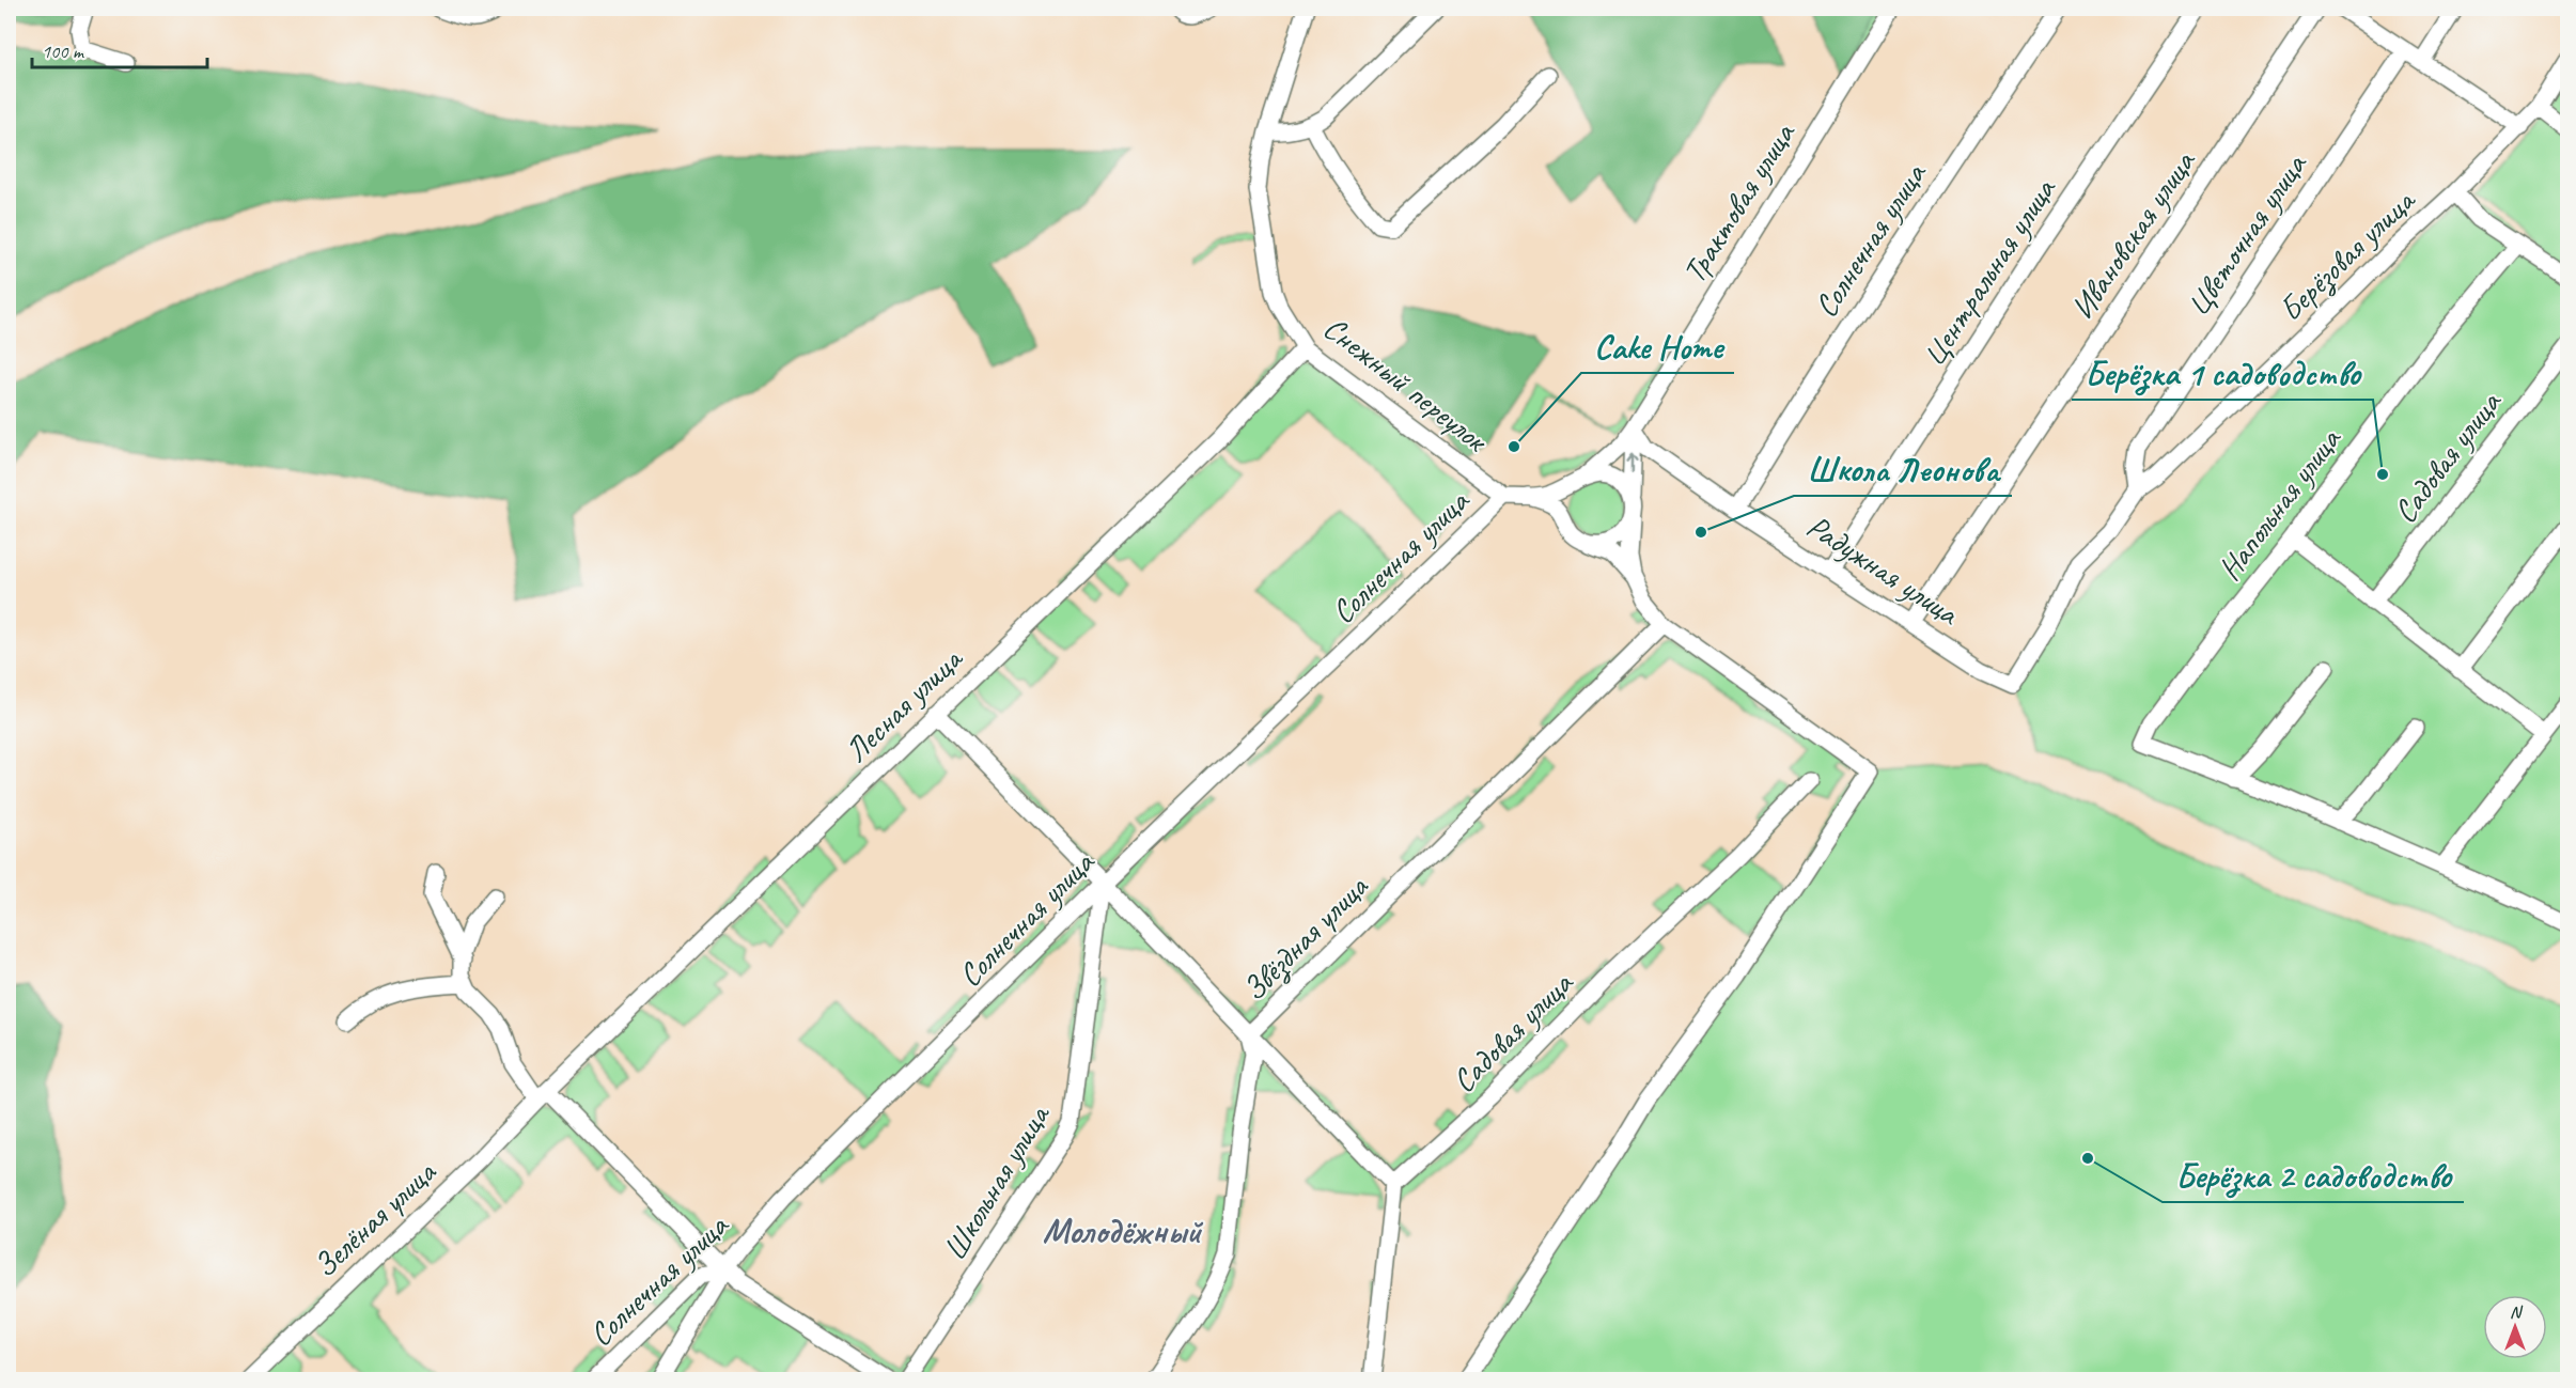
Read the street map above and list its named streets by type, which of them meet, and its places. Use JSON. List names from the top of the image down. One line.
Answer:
{"streets":{"street":["Трактовая улица","Ивановская улица","Цветочная улица","Солнечная улица","Берёзовая улица","Центральная улица","Снежный переулок","Садовая улица","Напольная улица","Радужная улица","Лесная улица","Звёздная улица","Школьная улица","Зелёная улица"]},"crossings":[["Трактовая улица","Радужная улица"],["Ивановская улица","Радужная улица"],["Цветочная улица","Берёзовая улица"],["Солнечная улица","Снежный переулок"],["Солнечная улица","Радужная улица"],["Солнечная улица","Школьная улица"],["Берёзовая улица","Радужная улица"],["Центральная улица","Радужная улица"],["Снежный переулок","Лесная улица"],["Лесная улица","Зелёная улица"]],"districts":["Молодёжный"],"places":["Cake Home","Берёзка 1 садоводство","Школа Леонова","Берёзка 2 садоводство"],"scale_bar":"100 m","north":"top"}
